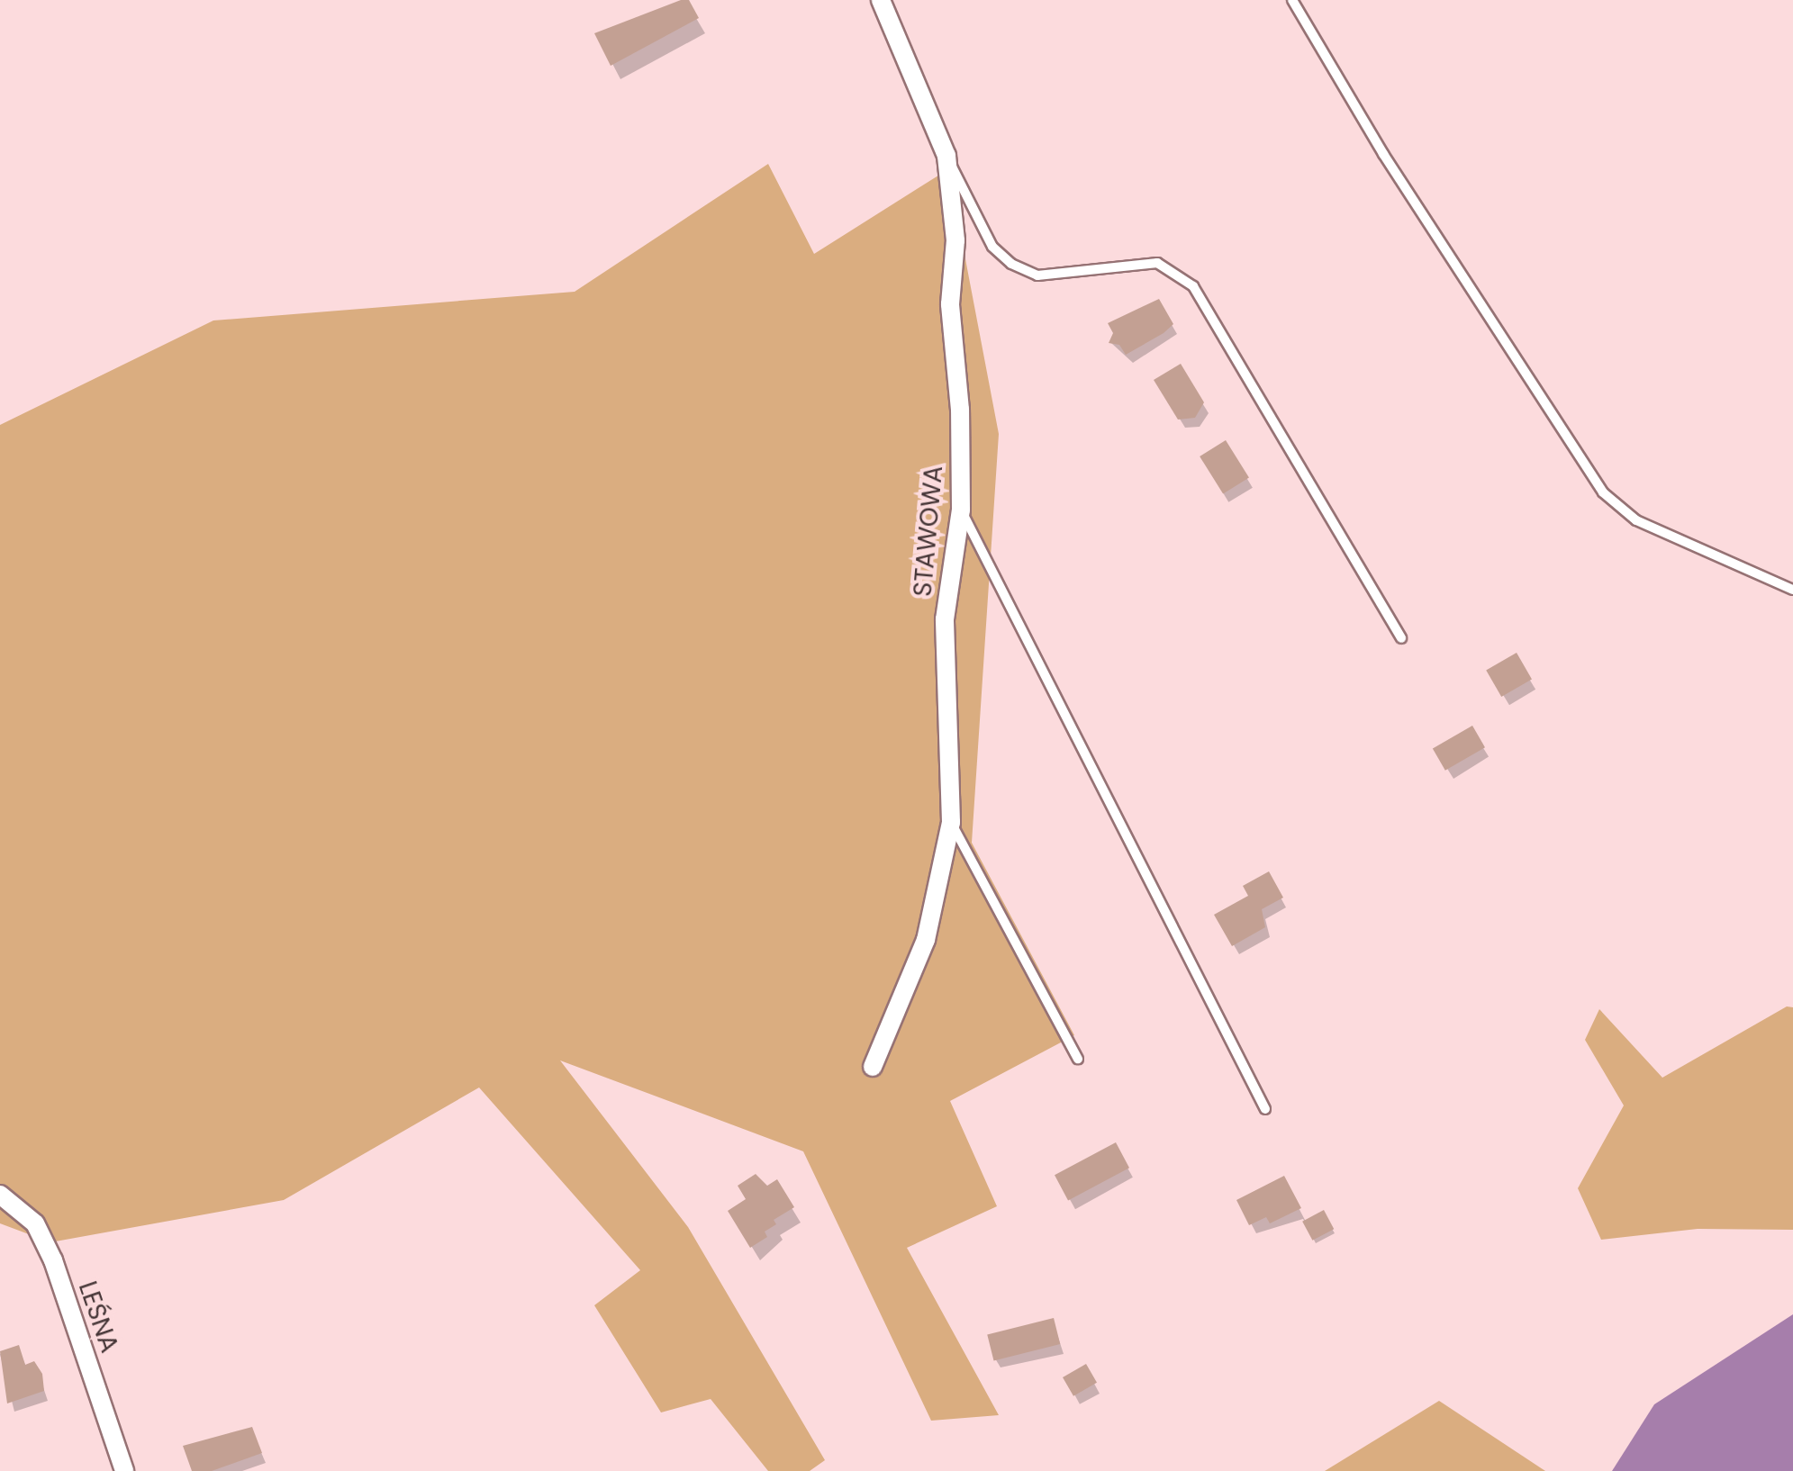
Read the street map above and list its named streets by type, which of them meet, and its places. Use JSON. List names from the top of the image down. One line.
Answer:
{"streets":{"street":["STAWOWA","LEŚNA"]}}
